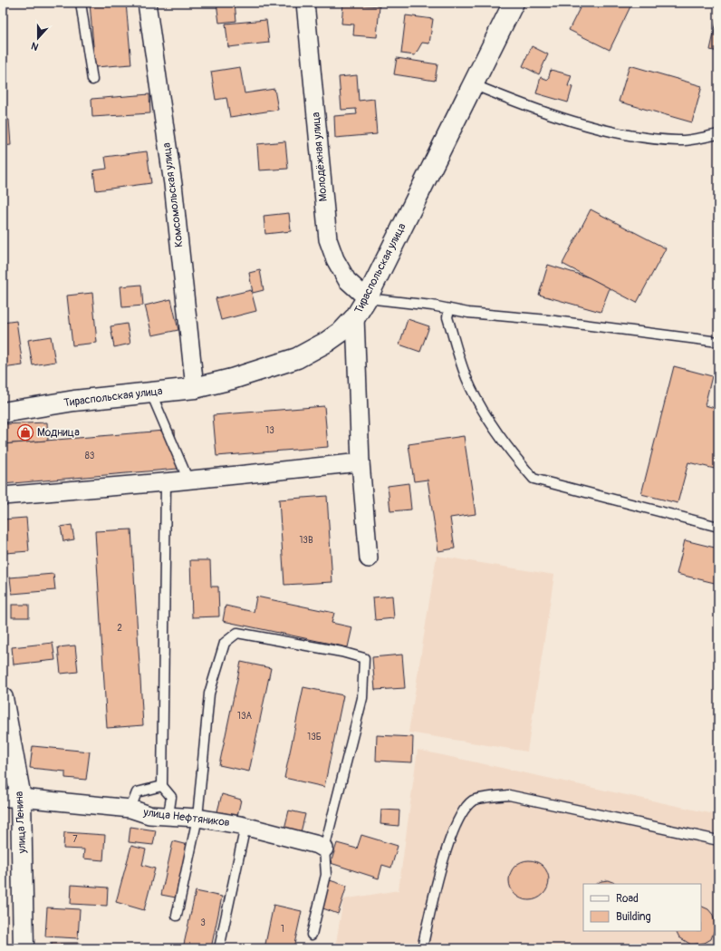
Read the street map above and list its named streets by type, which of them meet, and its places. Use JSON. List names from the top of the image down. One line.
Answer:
{"streets":{"street":["Молодёжная улица","Комсомольская улица","Тираспольская улица","улица Нефтяников","улица Ленина"]},"crossings":[["Молодёжная улица","Тираспольская улица"],["Комсомольская улица","Тираспольская улица"],["улица Нефтяников","улица Ленина"]],"places":{"shop":["Модница"]},"house_numbers":["13","83","13В","2","13А","13Б","7","3","1"],"legend":["Road","Building"],"north":"bottom"}
